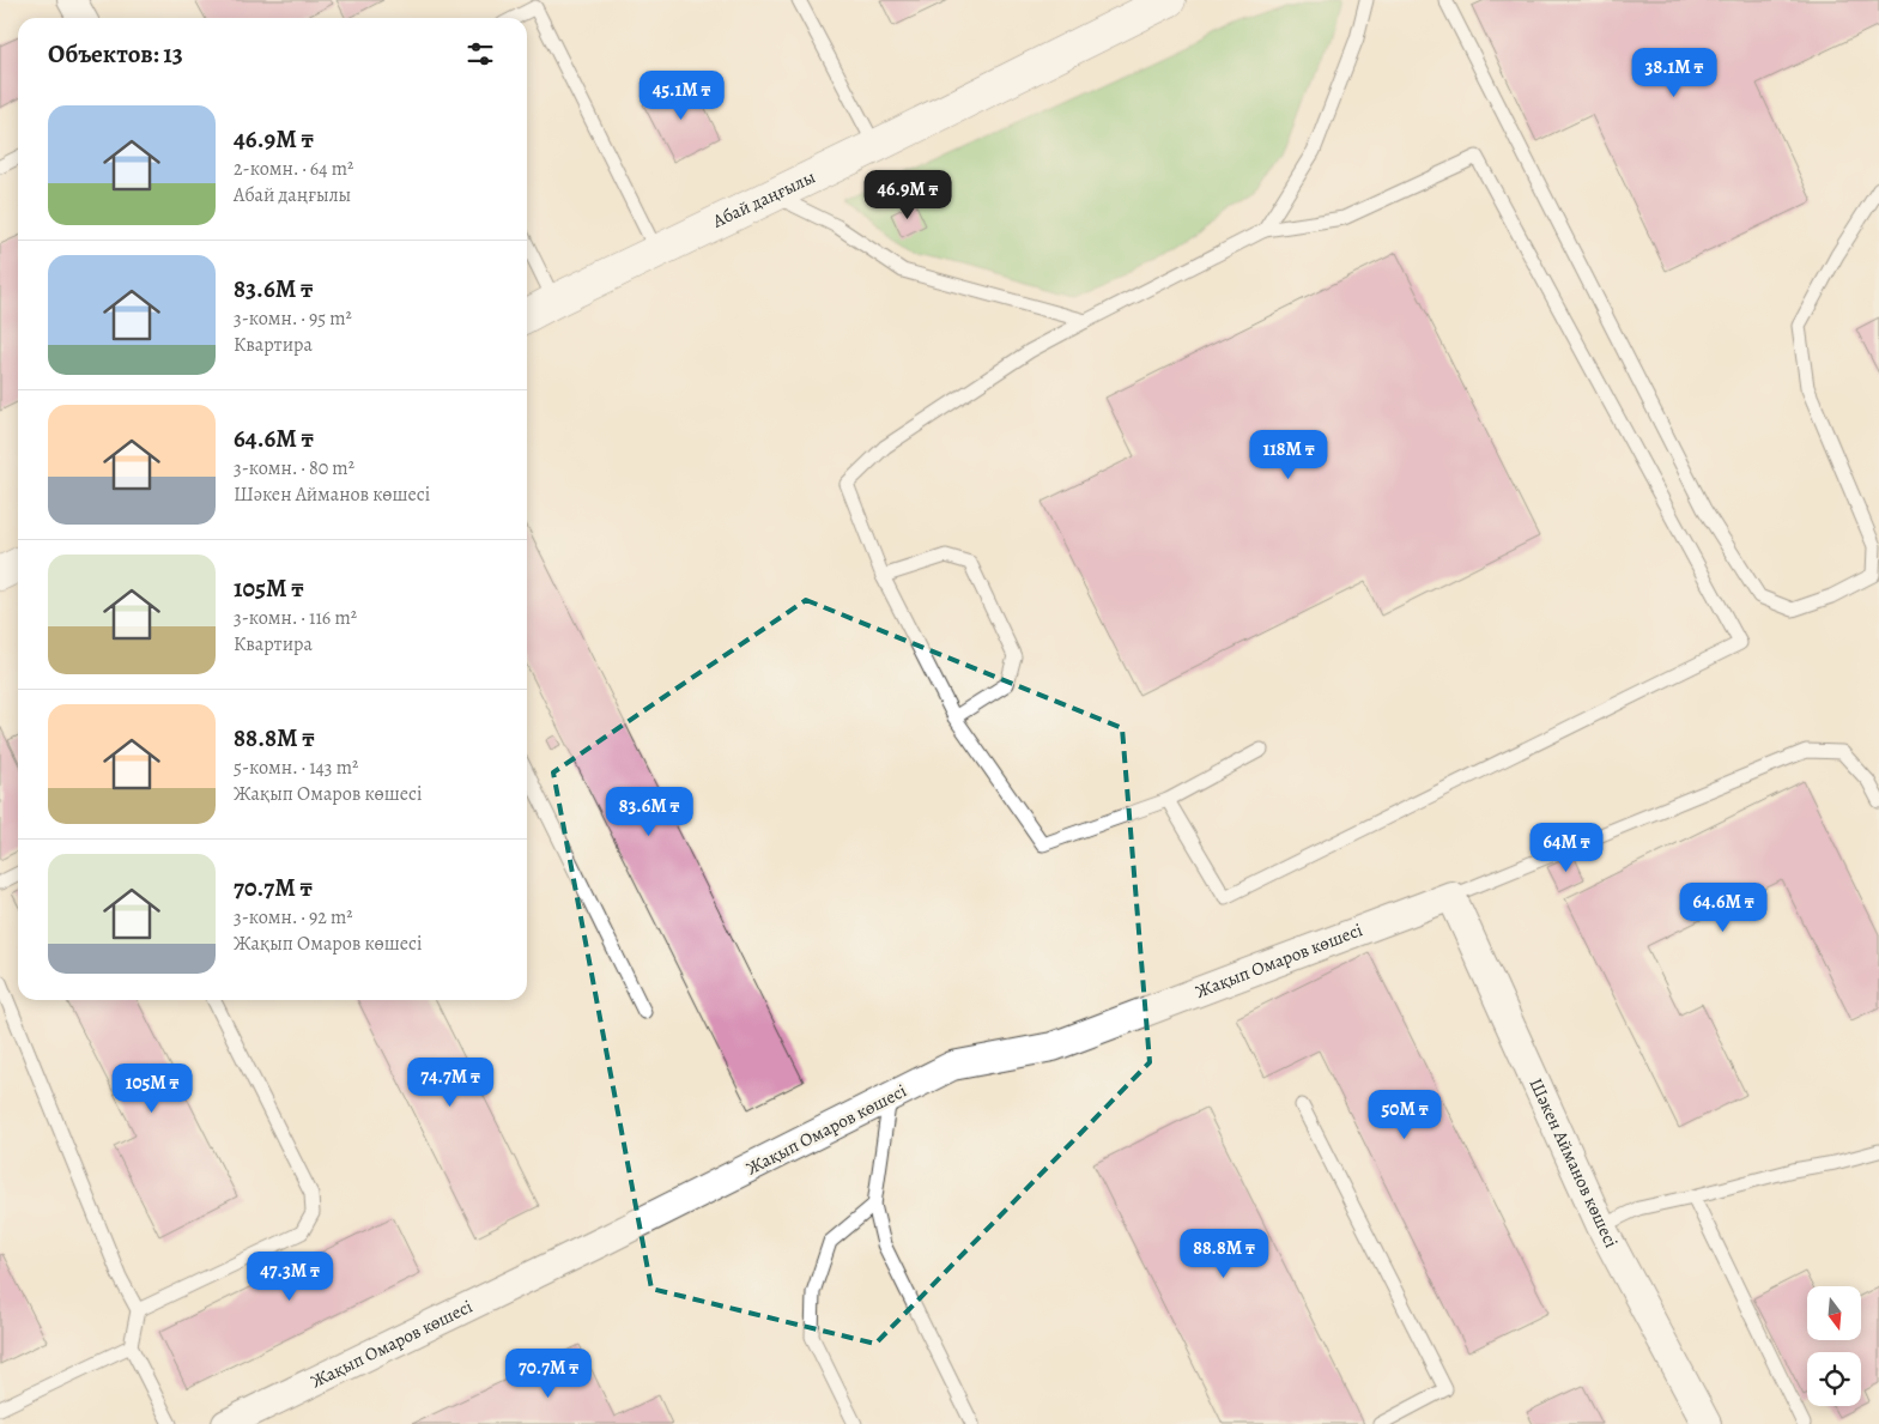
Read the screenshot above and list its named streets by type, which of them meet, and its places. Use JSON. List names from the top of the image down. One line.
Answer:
{"streets":{"street":["Абай даңғылы","Жақып Омаров көшесі","Шәкен Айманов көшесі"]},"crossings":[["Жақып Омаров көшесі","Шәкен Айманов көшесі"]],"north":"bottom","page":{"heading":"Объектов: 13","price":["38.1M ₸","45.1M ₸","46.9M ₸","118M ₸","83.6M ₸","64M ₸","64.6M ₸","74.7M ₸","105M ₸","50M ₸","88.8M ₸","47.3M ₸","70.7M ₸"],"list":[{"name":"46.9M ₸","note":"2-комн. · 64 m² · Абай даңғылы"},{"name":"83.6M ₸","note":"3-комн. · 95 m² · Квартира"},{"name":"64.6M ₸","note":"3-комн. · 80 m² · Шәкен Айманов көшесі"},{"name":"105M ₸","note":"3-комн. · 116 m² · Квартира"},{"name":"88.8M ₸","note":"5-комн. · 143 m² · Жақып Омаров көшесі"},{"name":"70.7M ₸","note":"3-комн. · 92 m² · Жақып Омаров көшесі"}]}}
